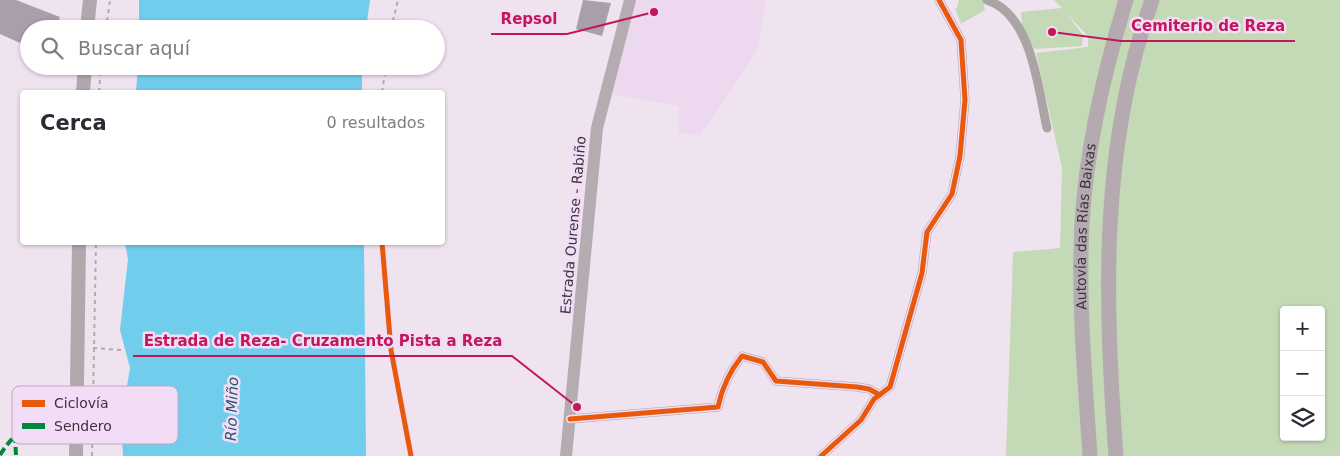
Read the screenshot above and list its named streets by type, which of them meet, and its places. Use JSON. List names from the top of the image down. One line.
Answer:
{"streets":{"highway":["Autovía das Rías Baixas"],"main road":["Estrada Ourense - Rabiño"]},"water":["Río Miño"],"places":["Repsol","Cemiterio de Reza","Estrada de Reza- Cruzamento Pista a Reza"],"legend":["Ciclovía","Sendero"],"page":{"search":"Buscar aquí","heading":["Cerca","0 resultados"],"map_buttons":["+","−"]}}
